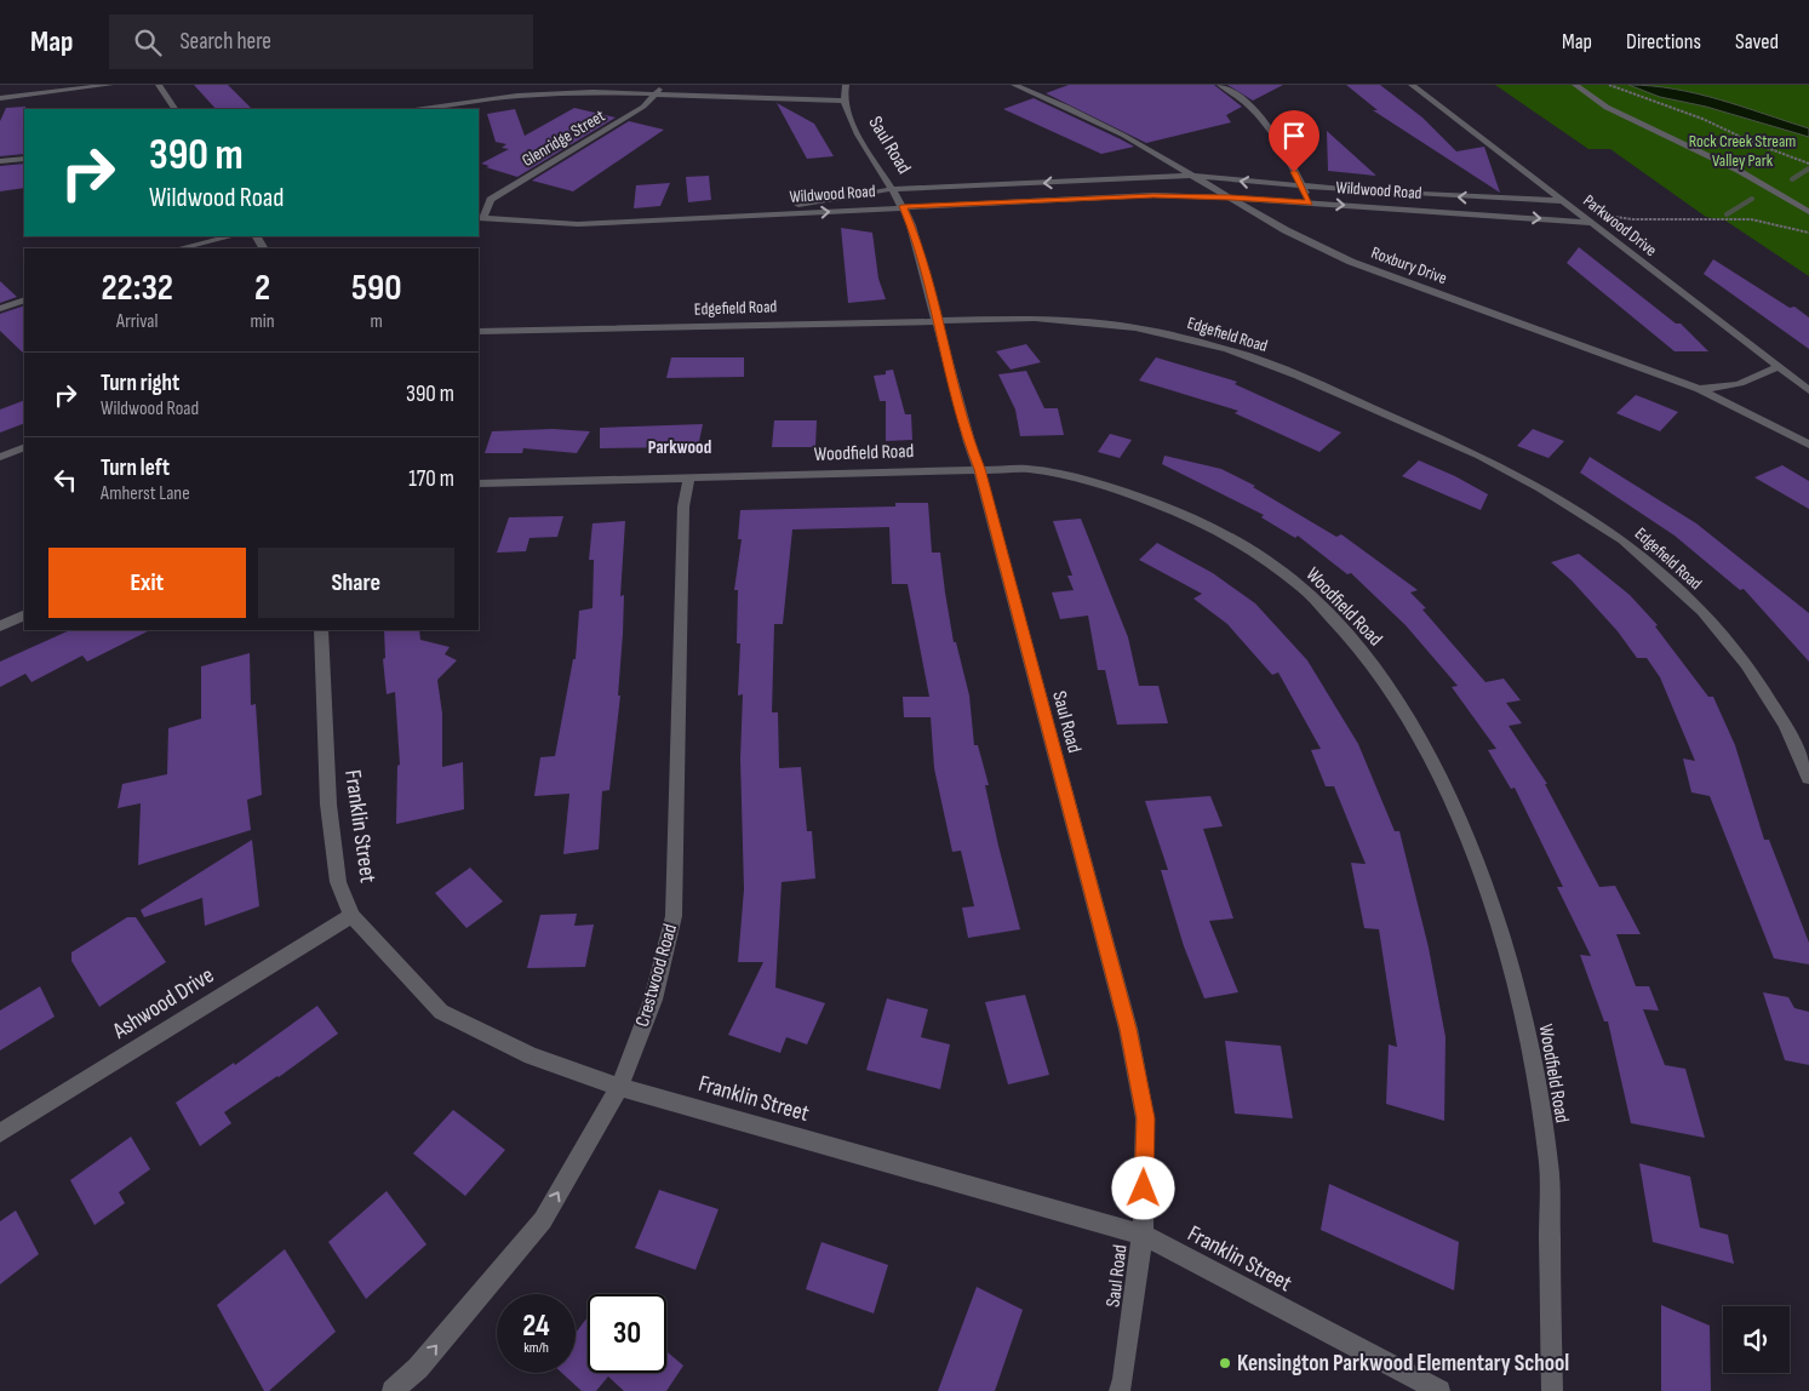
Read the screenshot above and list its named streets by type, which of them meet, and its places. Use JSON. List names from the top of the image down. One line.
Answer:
{"streets":{"street":["Glenridge Street","Saul Road","Wildwood Road","Parkwood Drive","Roxbury Drive","Edgefield Road","Woodfield Road","Franklin Street","Crestwood Road","Ashwood Drive"]},"crossings":[["Glenridge Street","Wildwood Road"],["Saul Road","Wildwood Road"],["Saul Road","Edgefield Road"],["Saul Road","Woodfield Road"],["Saul Road","Franklin Street"],["Wildwood Road","Parkwood Drive"],["Wildwood Road","Roxbury Drive"],["Woodfield Road","Crestwood Road"],["Franklin Street","Crestwood Road"],["Franklin Street","Ashwood Drive"]],"one_way":["Crestwood Road"],"districts":["Parkwood"],"parks":["Rock Creek Stream Valley Park"],"places":["Kensington Parkwood Elementary School"],"page":{"header":"Map","search":"Search here","nav":["Map","Directions","Saved"],"turn":["390 m","Wildwood Road"],"eta":["22:32","Arrival","2","min","590","m"],"list":[{"name":"Turn right","note":"Wildwood Road","value":"390 m"},{"name":"Turn left","note":"Amherst Lane","value":"170 m"}],"buttons":["Exit","Share"],"speed":"24 km/h","limit":"30"}}
